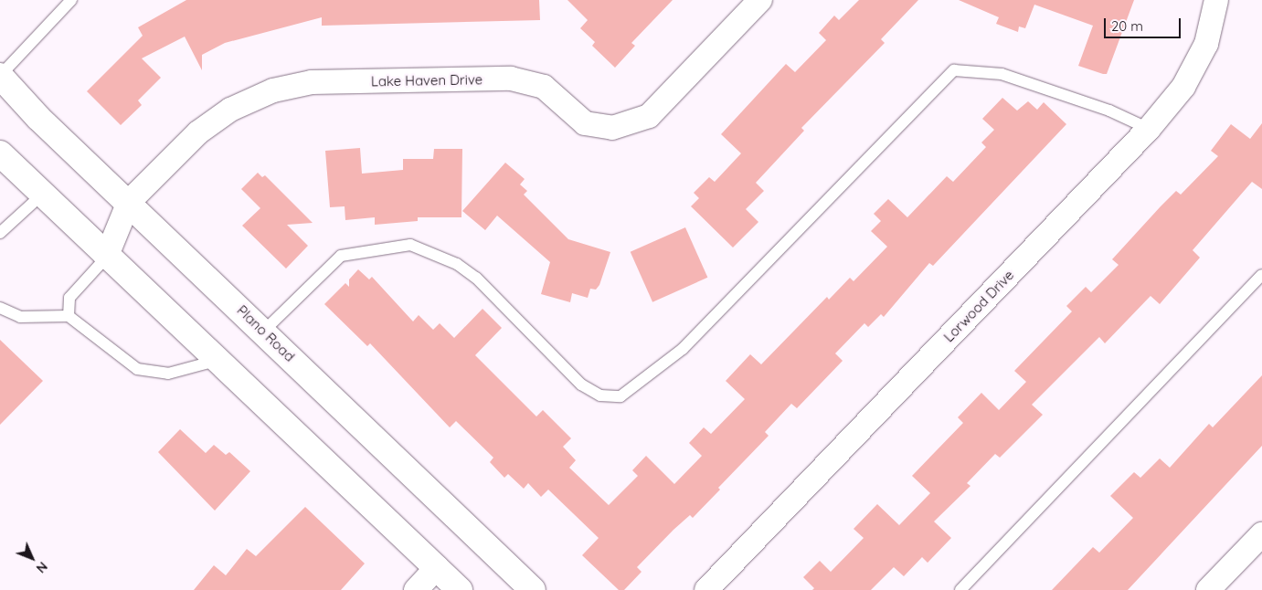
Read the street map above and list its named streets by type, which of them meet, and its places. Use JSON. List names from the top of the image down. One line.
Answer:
{"streets":{"main road":["Plano Road"],"street":["Lake Haven Drive","Lorwood Drive"]},"crossings":[["Lake Haven Drive","Plano Road"]],"scale_bar":"20 m","north":"bottom right"}
